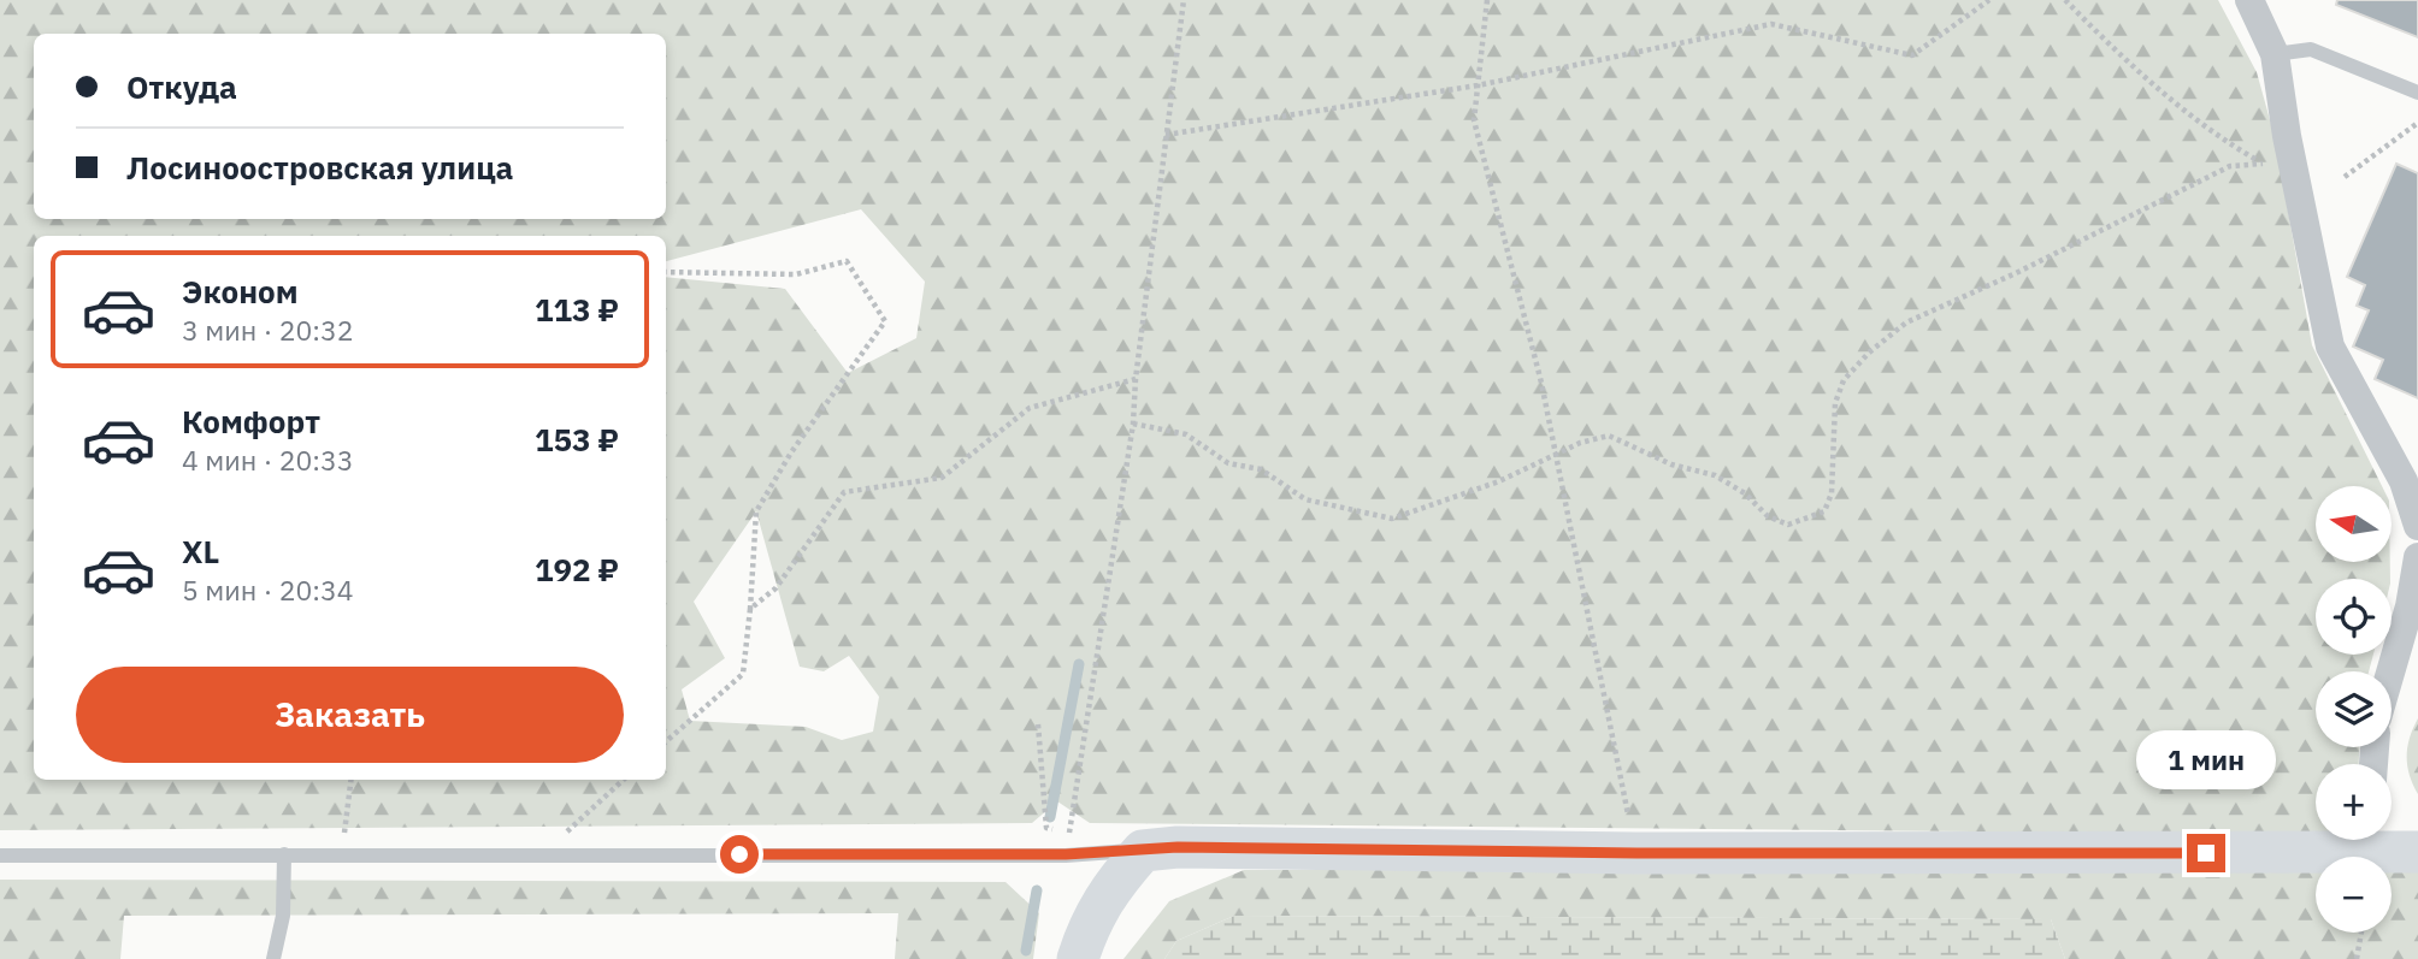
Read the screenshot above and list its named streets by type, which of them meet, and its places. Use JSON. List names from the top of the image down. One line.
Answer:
{"north":"left","page":{"banner":["Откуда","Лосиноостровская улица"],"list":[{"name":"Эконом","note":"3 мин · 20:32","value":"113 ₽"},{"name":"Комфорт","note":"4 мин · 20:33","value":"153 ₽"},{"name":"XL","note":"5 мин · 20:34","value":"192 ₽"}],"map_buttons":["+","−"],"buttons":"Заказать","bubble":"1 мин"}}
